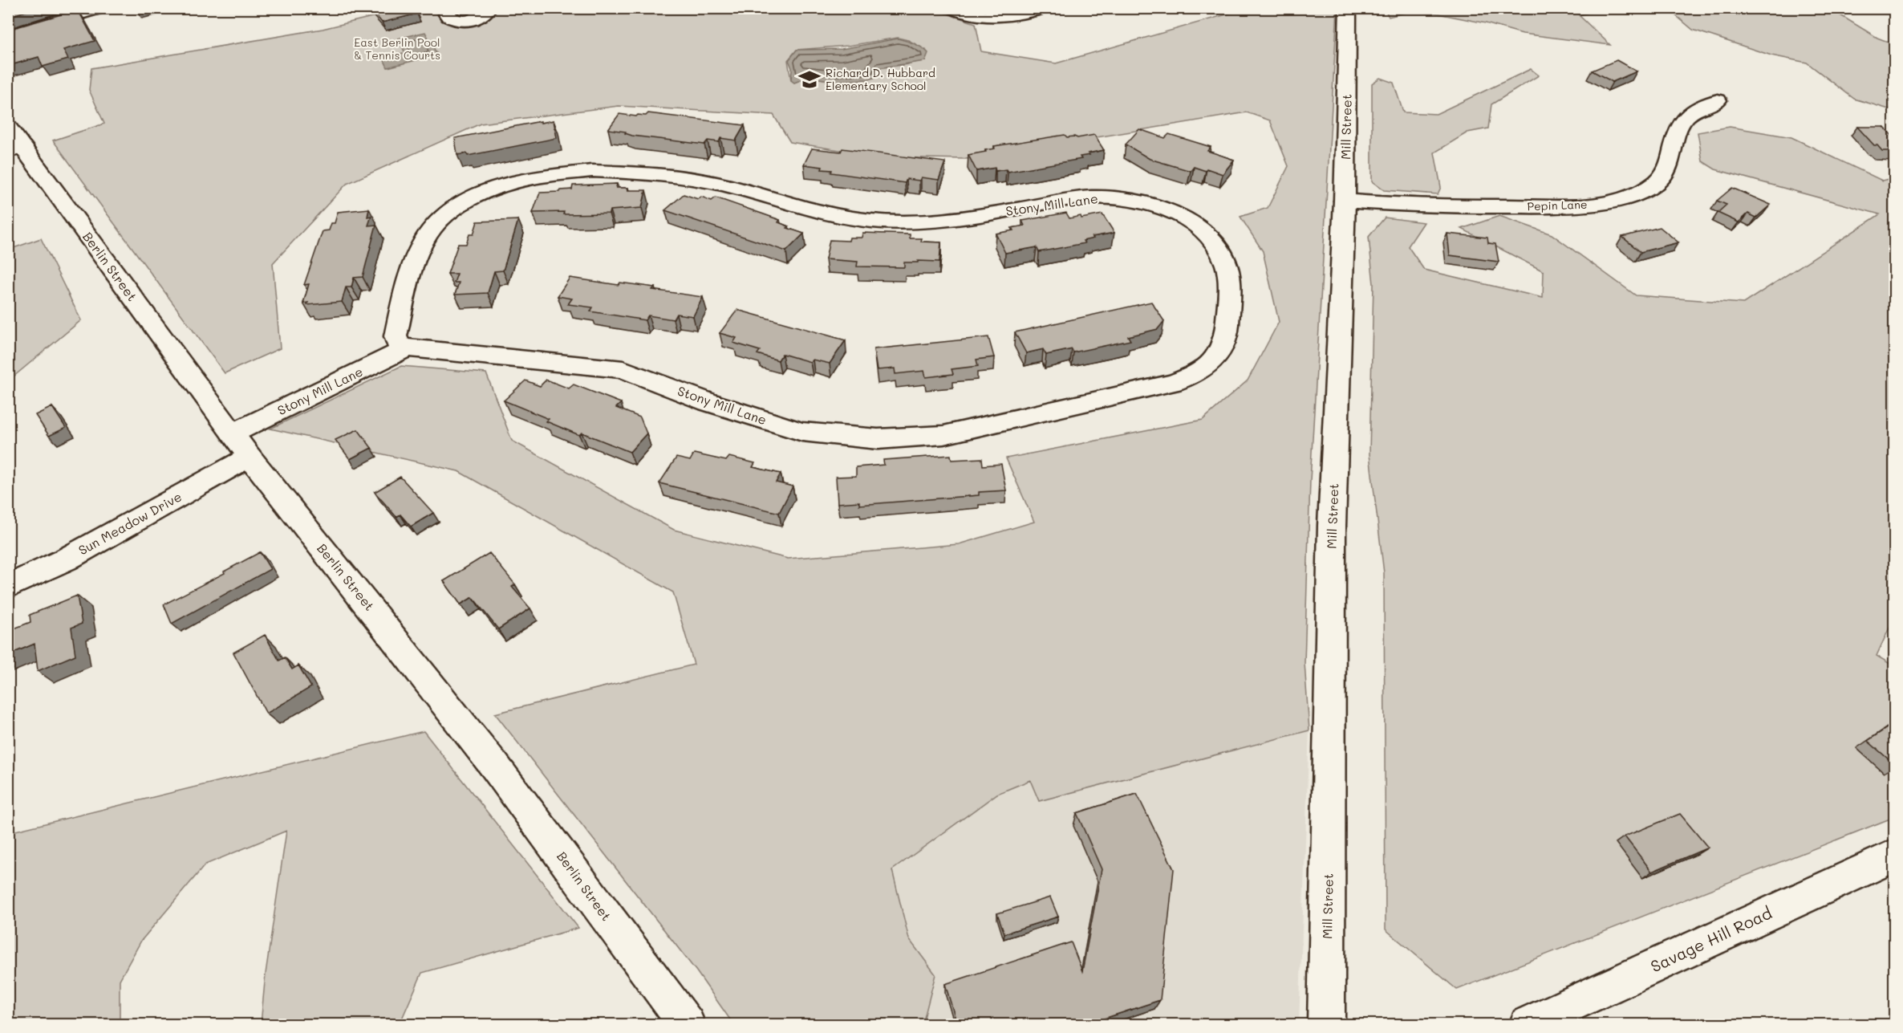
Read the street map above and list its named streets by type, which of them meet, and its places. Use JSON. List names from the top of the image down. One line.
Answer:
{"streets":{"street":["Mill Street","Stony Mill Lane","Pepin Lane","Berlin Street","Sun Meadow Drive","Savage Hill Road"]},"crossings":[["Mill Street","Pepin Lane"],["Stony Mill Lane","Berlin Street"],["Berlin Street","Sun Meadow Drive"]],"parks":["East Berlin Pool & Tennis Courts"],"places":{"school or university":["Richard D. Hubbard Elementary School"]}}
